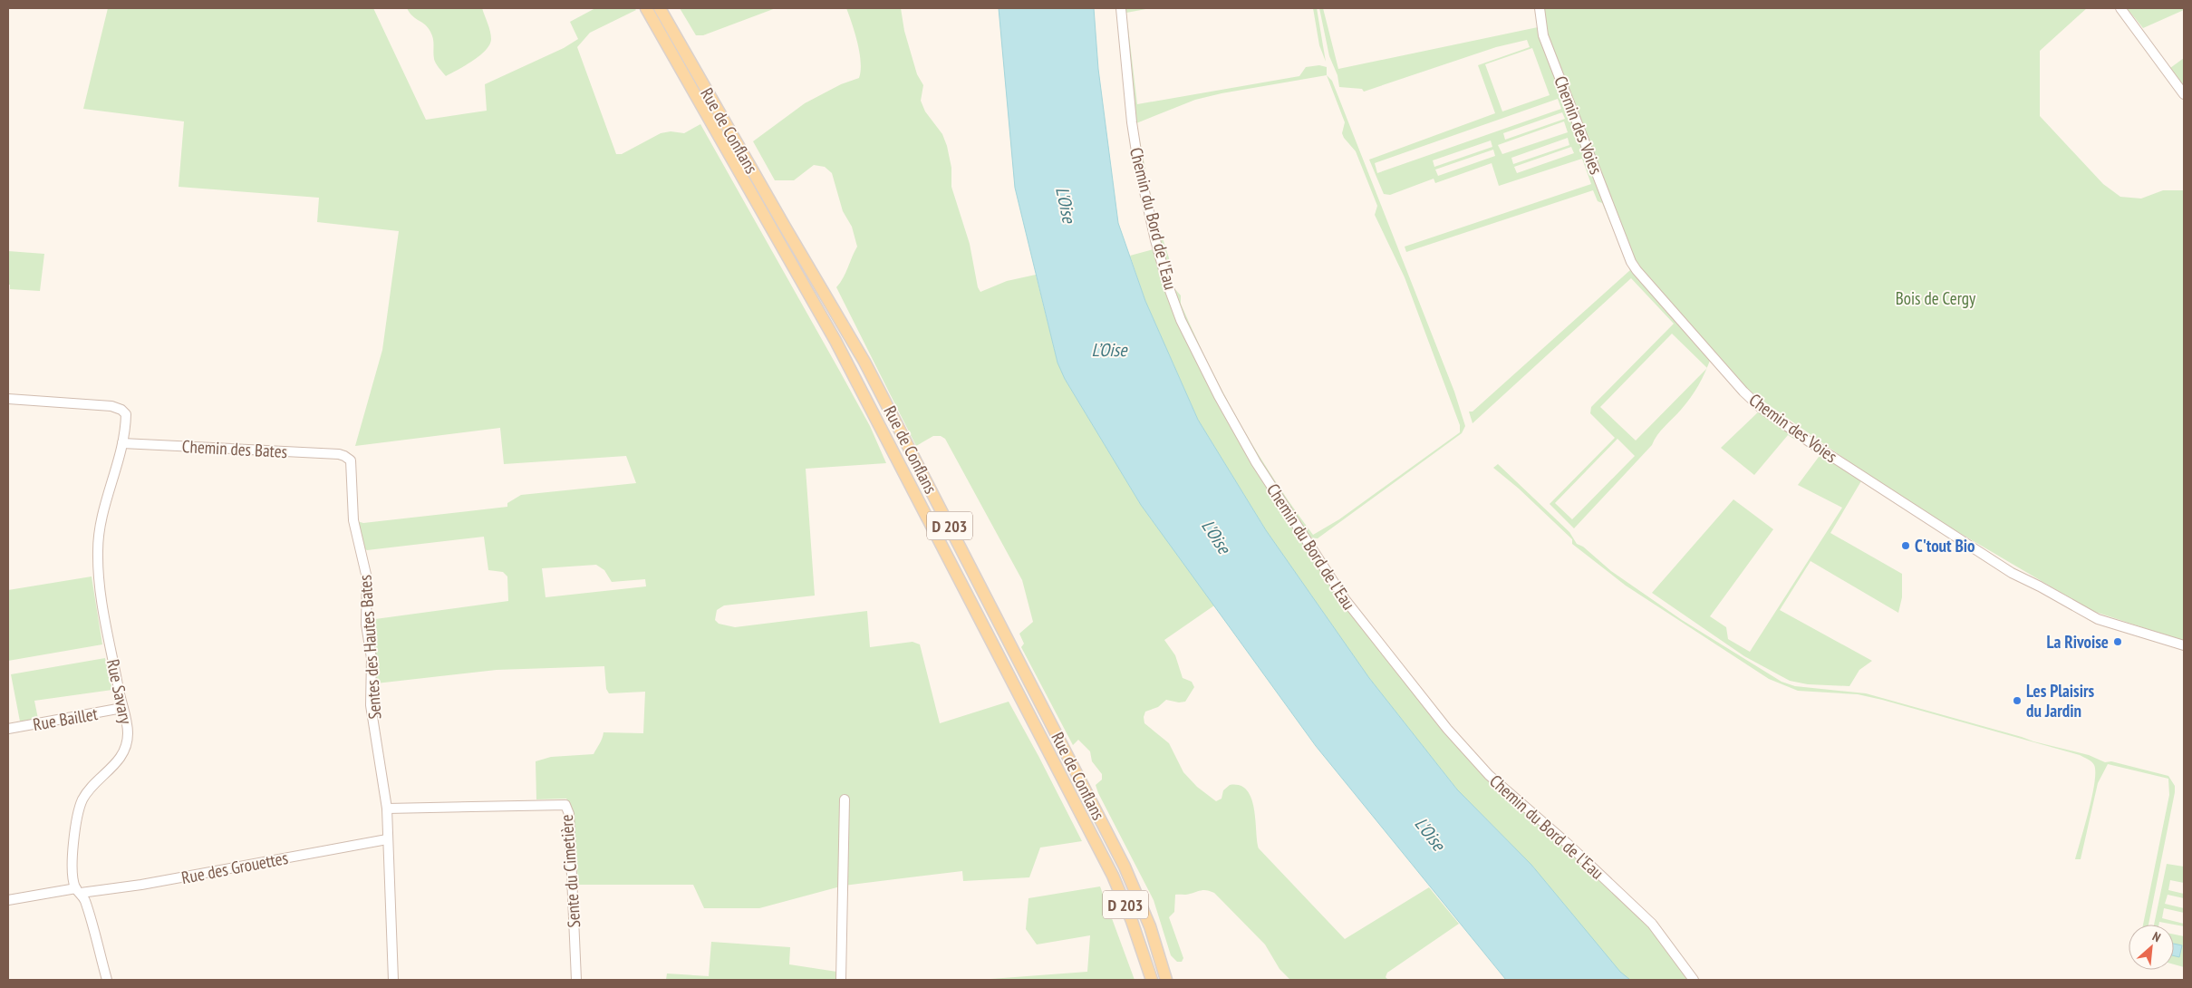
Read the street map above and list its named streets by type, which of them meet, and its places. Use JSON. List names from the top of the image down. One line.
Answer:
{"streets":{"main road":["Rue de Conflans","D 203"],"street":["Chemin des Voies","Chemin du Bord de l'Eau","Chemin des Bates","Sentes des Hautes Bates","Rue Savary","Rue Baillet","Rue des Grouettes","Sente du Cimetière"]},"crossings":[["Chemin des Bates","Sentes des Hautes Bates"],["Chemin des Bates","Rue Savary"],["Sentes des Hautes Bates","Rue des Grouettes"],["Sentes des Hautes Bates","Sente du Cimetière"],["Rue Savary","Rue Baillet"],["Rue Savary","Rue des Grouettes"]],"water":["L'Oise","L’Oise"],"parks":["Bois de Cergy"],"places":["C'tout Bio","La Rivoise","Les Plaisirs du Jardin"],"north":"top right"}
